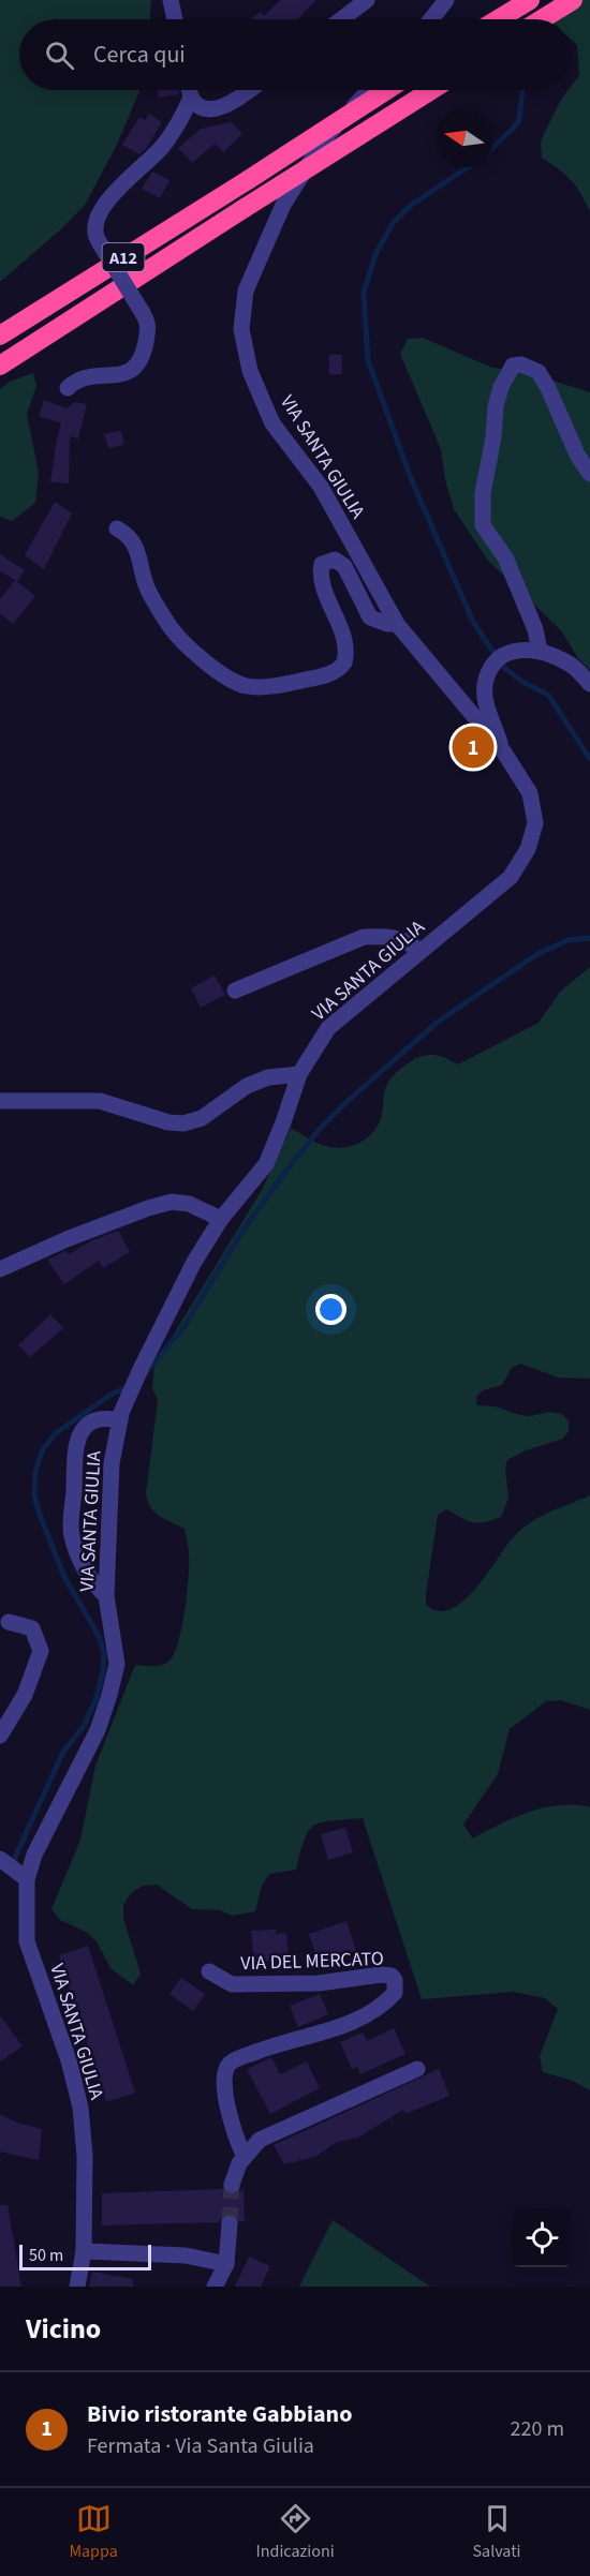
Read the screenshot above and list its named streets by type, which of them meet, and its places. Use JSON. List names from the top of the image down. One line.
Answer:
{"streets":{"highway":["A12"],"street":["VIA SANTA GIULIA","VIA DEL MERCATO"]},"scale_bar":"50 m","north":"left","page":{"search":"Cerca qui","pins":"1","scale":"50 m","heading":"Vicino","list":[{"mark":"1","name":"Bivio ristorante Gabbiano","note":"Fermata · Via Santa Giulia","value":"220 m"}],"nav":["Mappa","Indicazioni","Salvati"]}}
